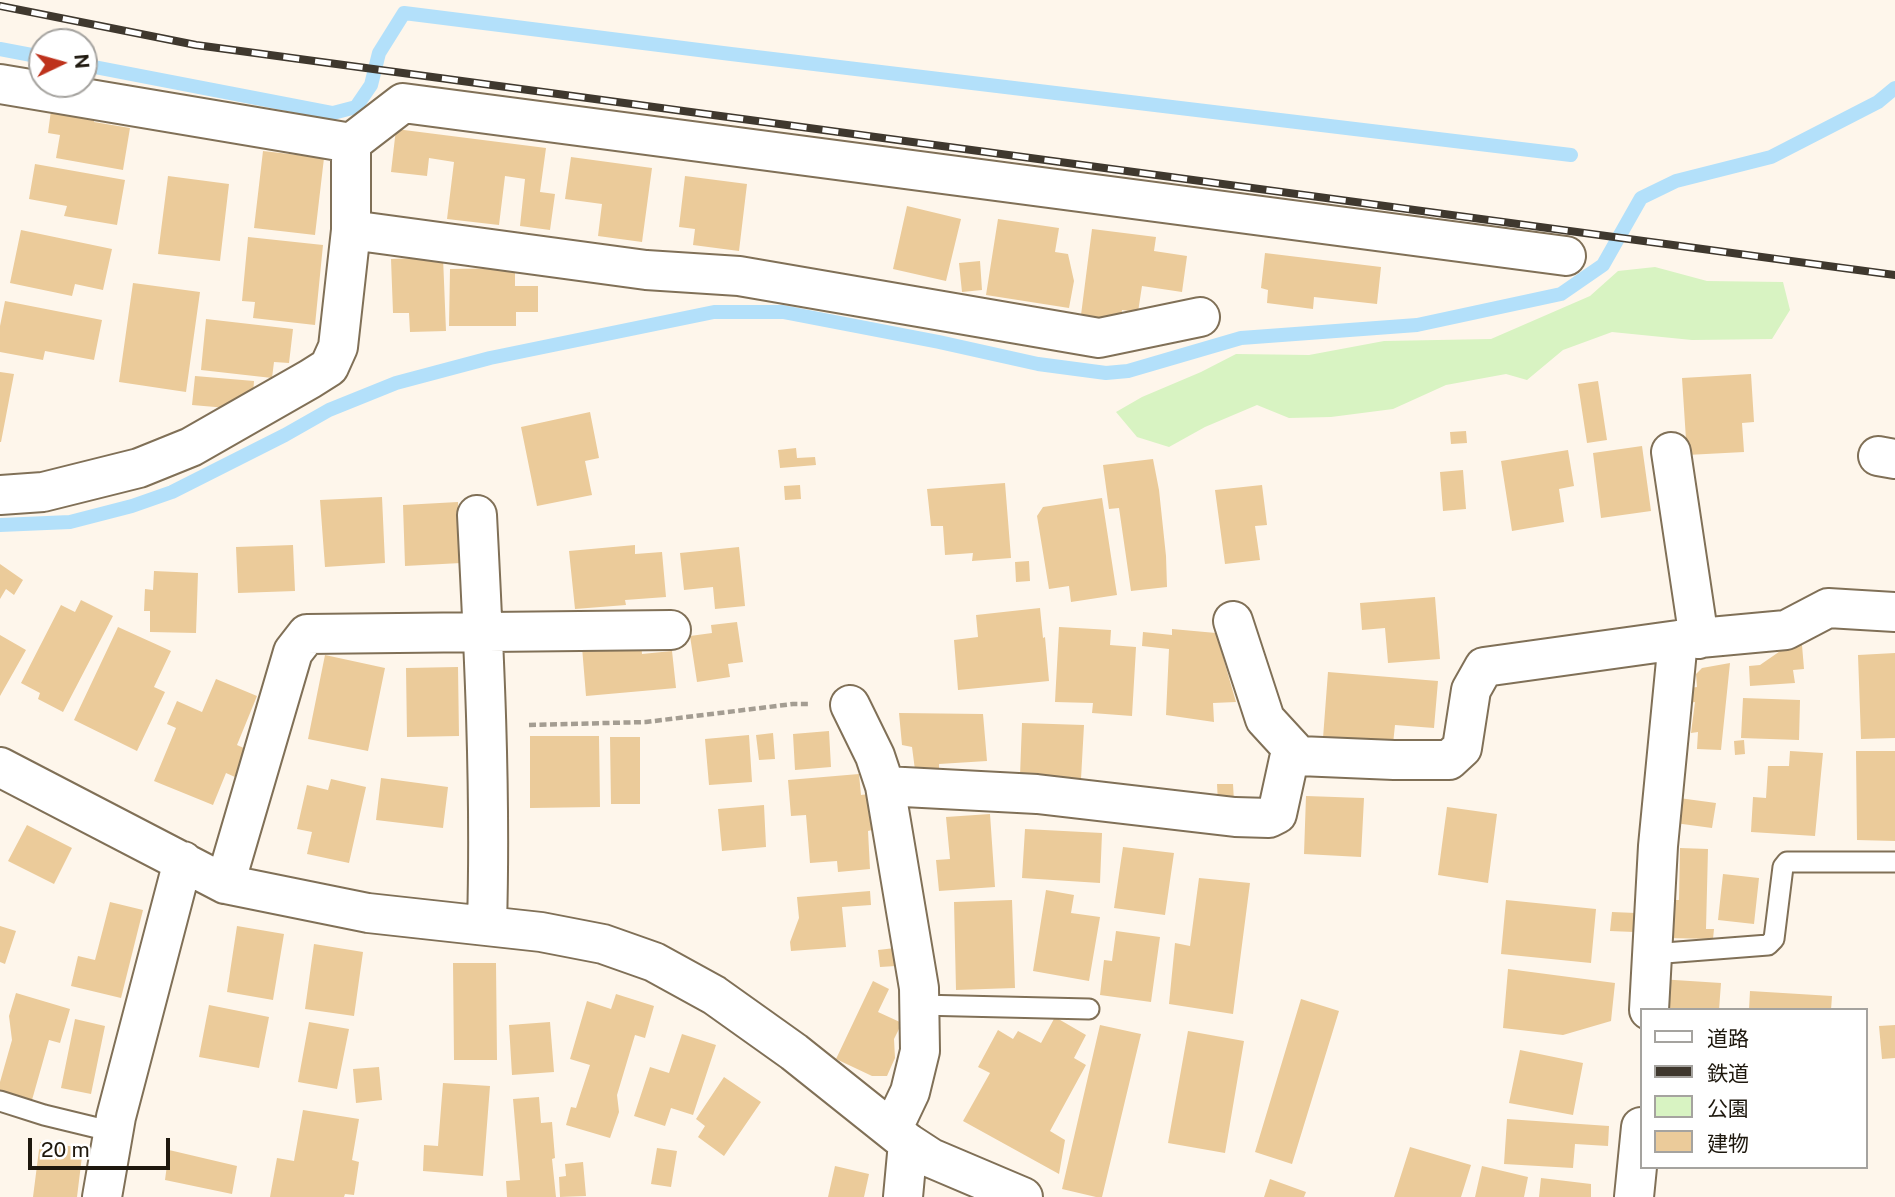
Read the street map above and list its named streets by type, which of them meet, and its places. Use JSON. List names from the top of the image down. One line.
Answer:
{"legend":["道路","鉄道","公園","建物"],"scale_bar":"20 m","north":"right"}
